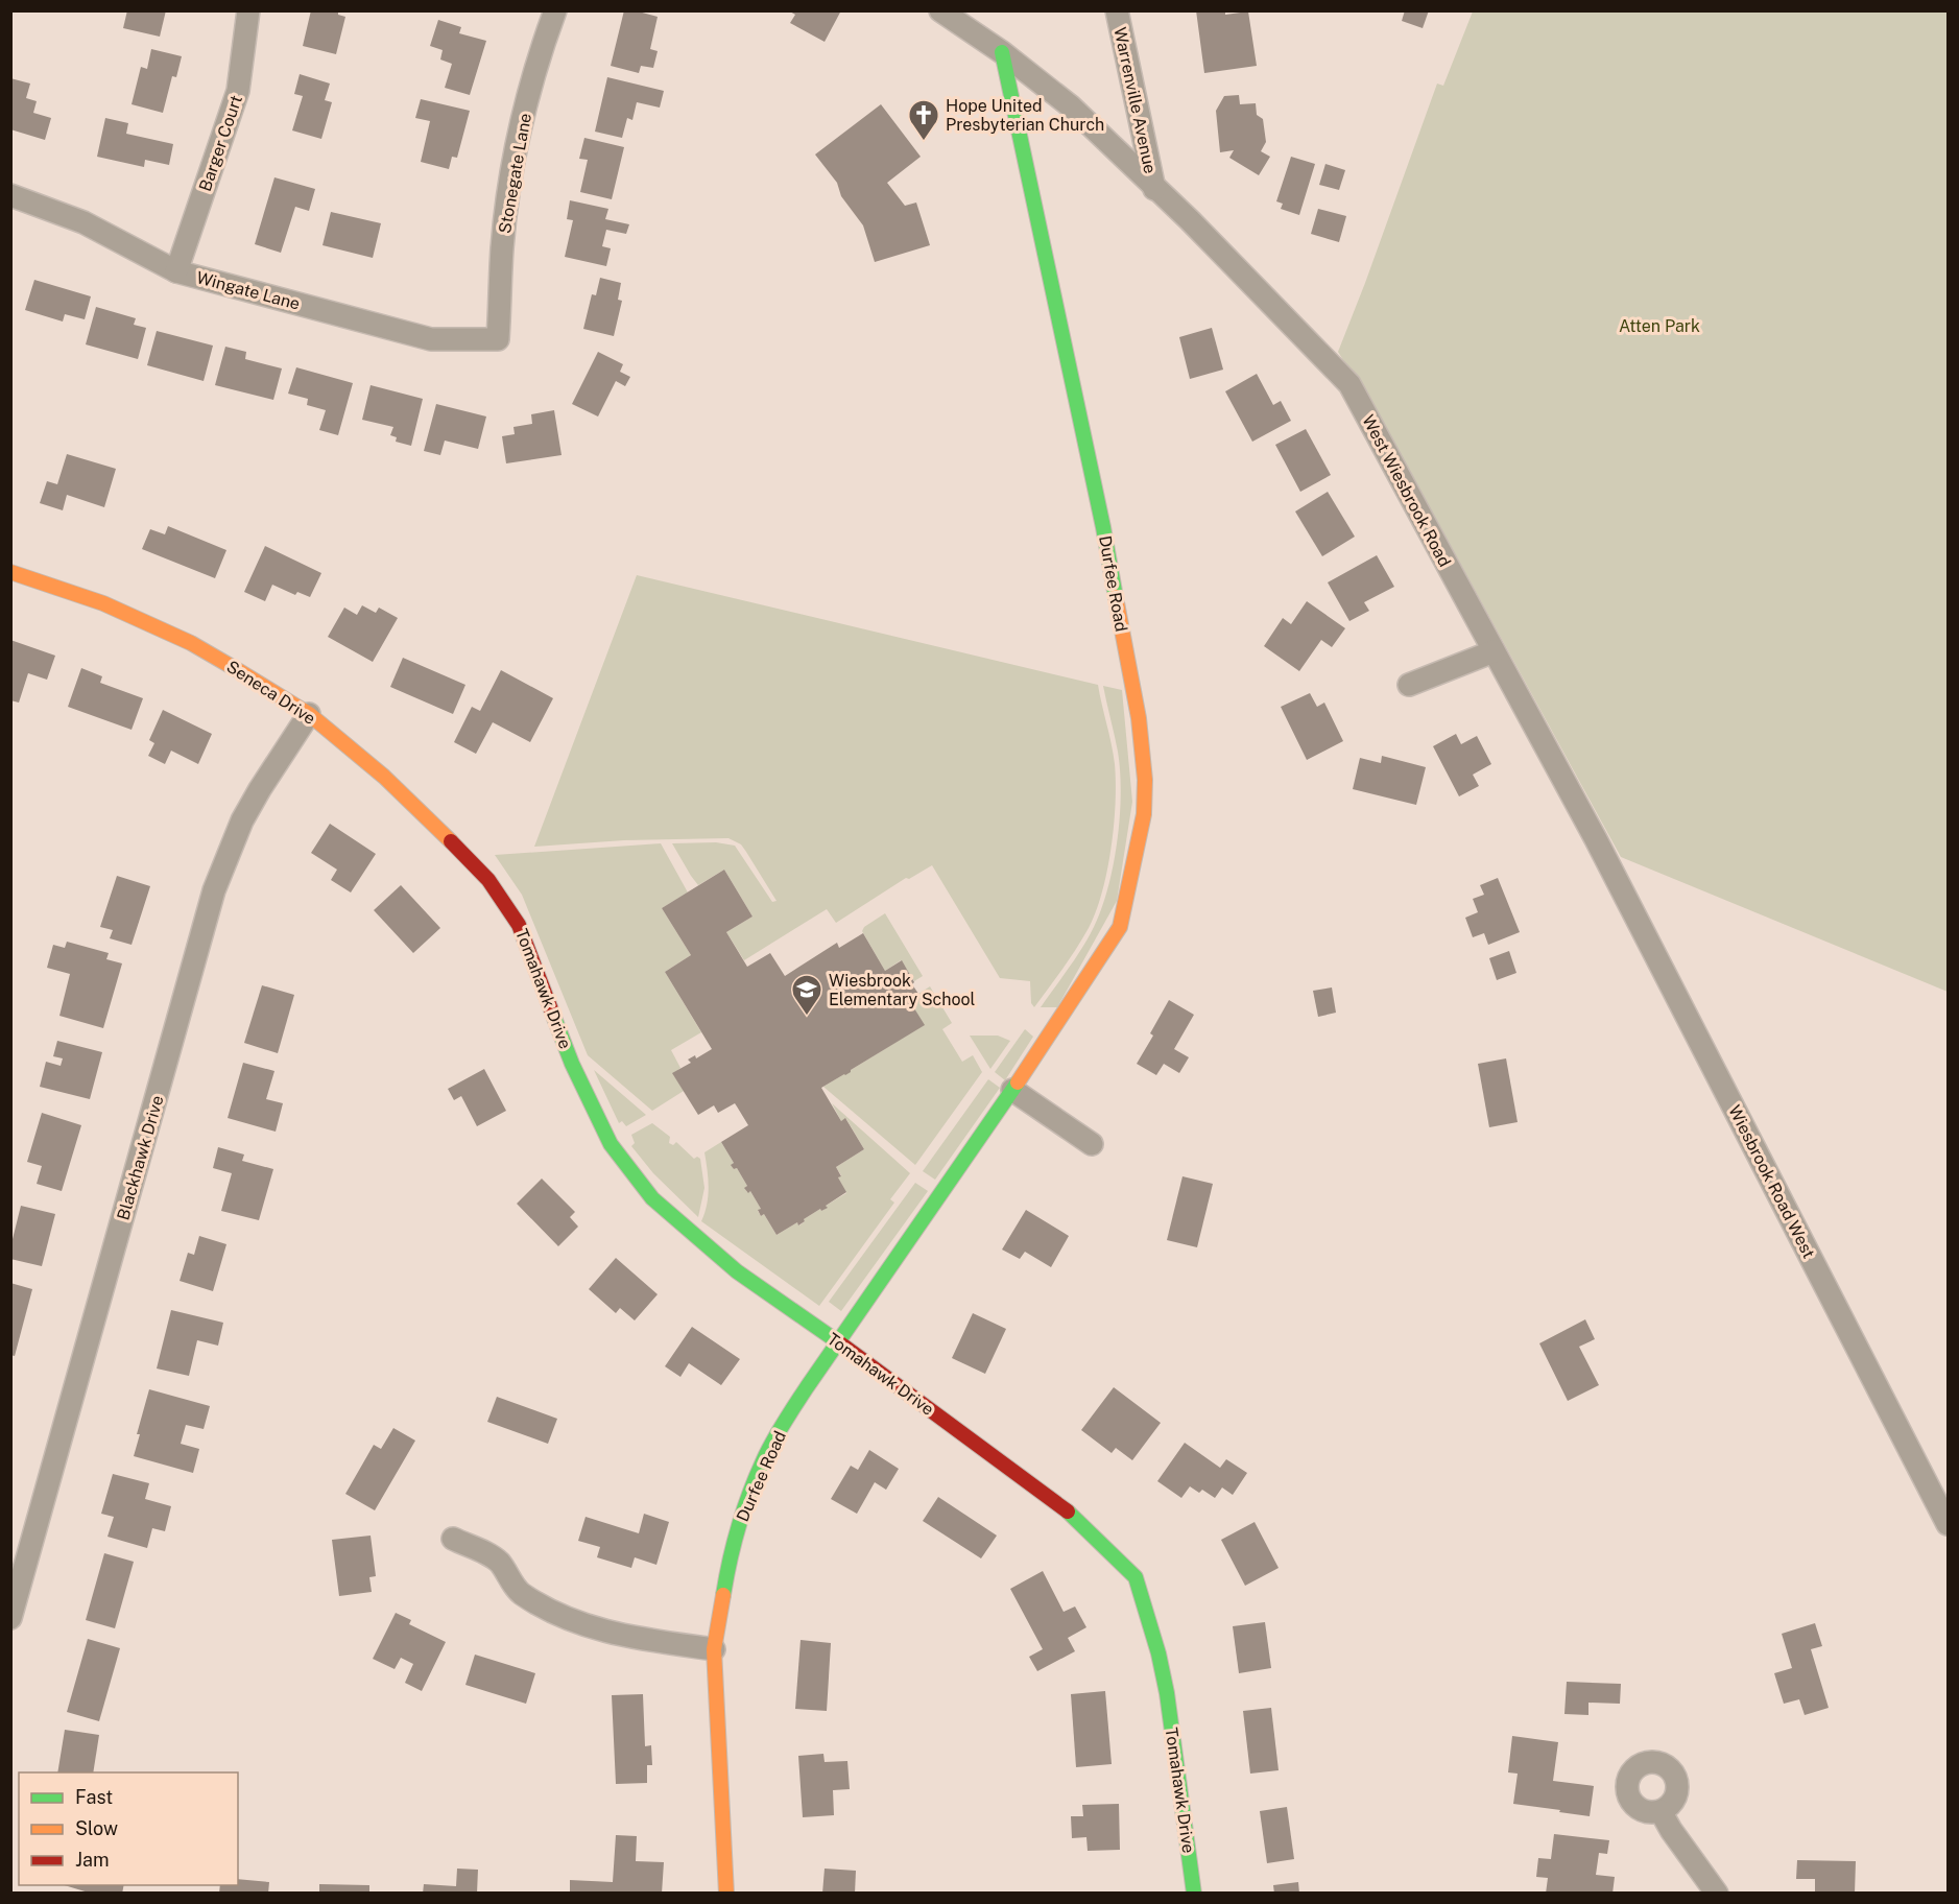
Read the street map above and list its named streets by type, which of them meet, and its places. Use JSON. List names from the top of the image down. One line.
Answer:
{"streets":{"street":["Warrenville Avenue","Barger Court","Stonegate Lane","Wingate Lane","West Wiesbrook Road","Durfee Road","Seneca Drive","Tomahawk Drive","Blackhawk Drive","Wiesbrook Road West"]},"crossings":[["Warrenville Avenue","West Wiesbrook Road"],["Barger Court","Wingate Lane"],["Stonegate Lane","Wingate Lane"],["West Wiesbrook Road","Durfee Road"],["West Wiesbrook Road","Wiesbrook Road West"],["Durfee Road","Tomahawk Drive"],["Seneca Drive","Tomahawk Drive"],["Seneca Drive","Blackhawk Drive"]],"parks":["Atten Park"],"places":{"church":["Hope United Presbyterian Church"],"school or university":["Wiesbrook Elementary School"]},"legend":["Fast","Slow","Jam"]}
